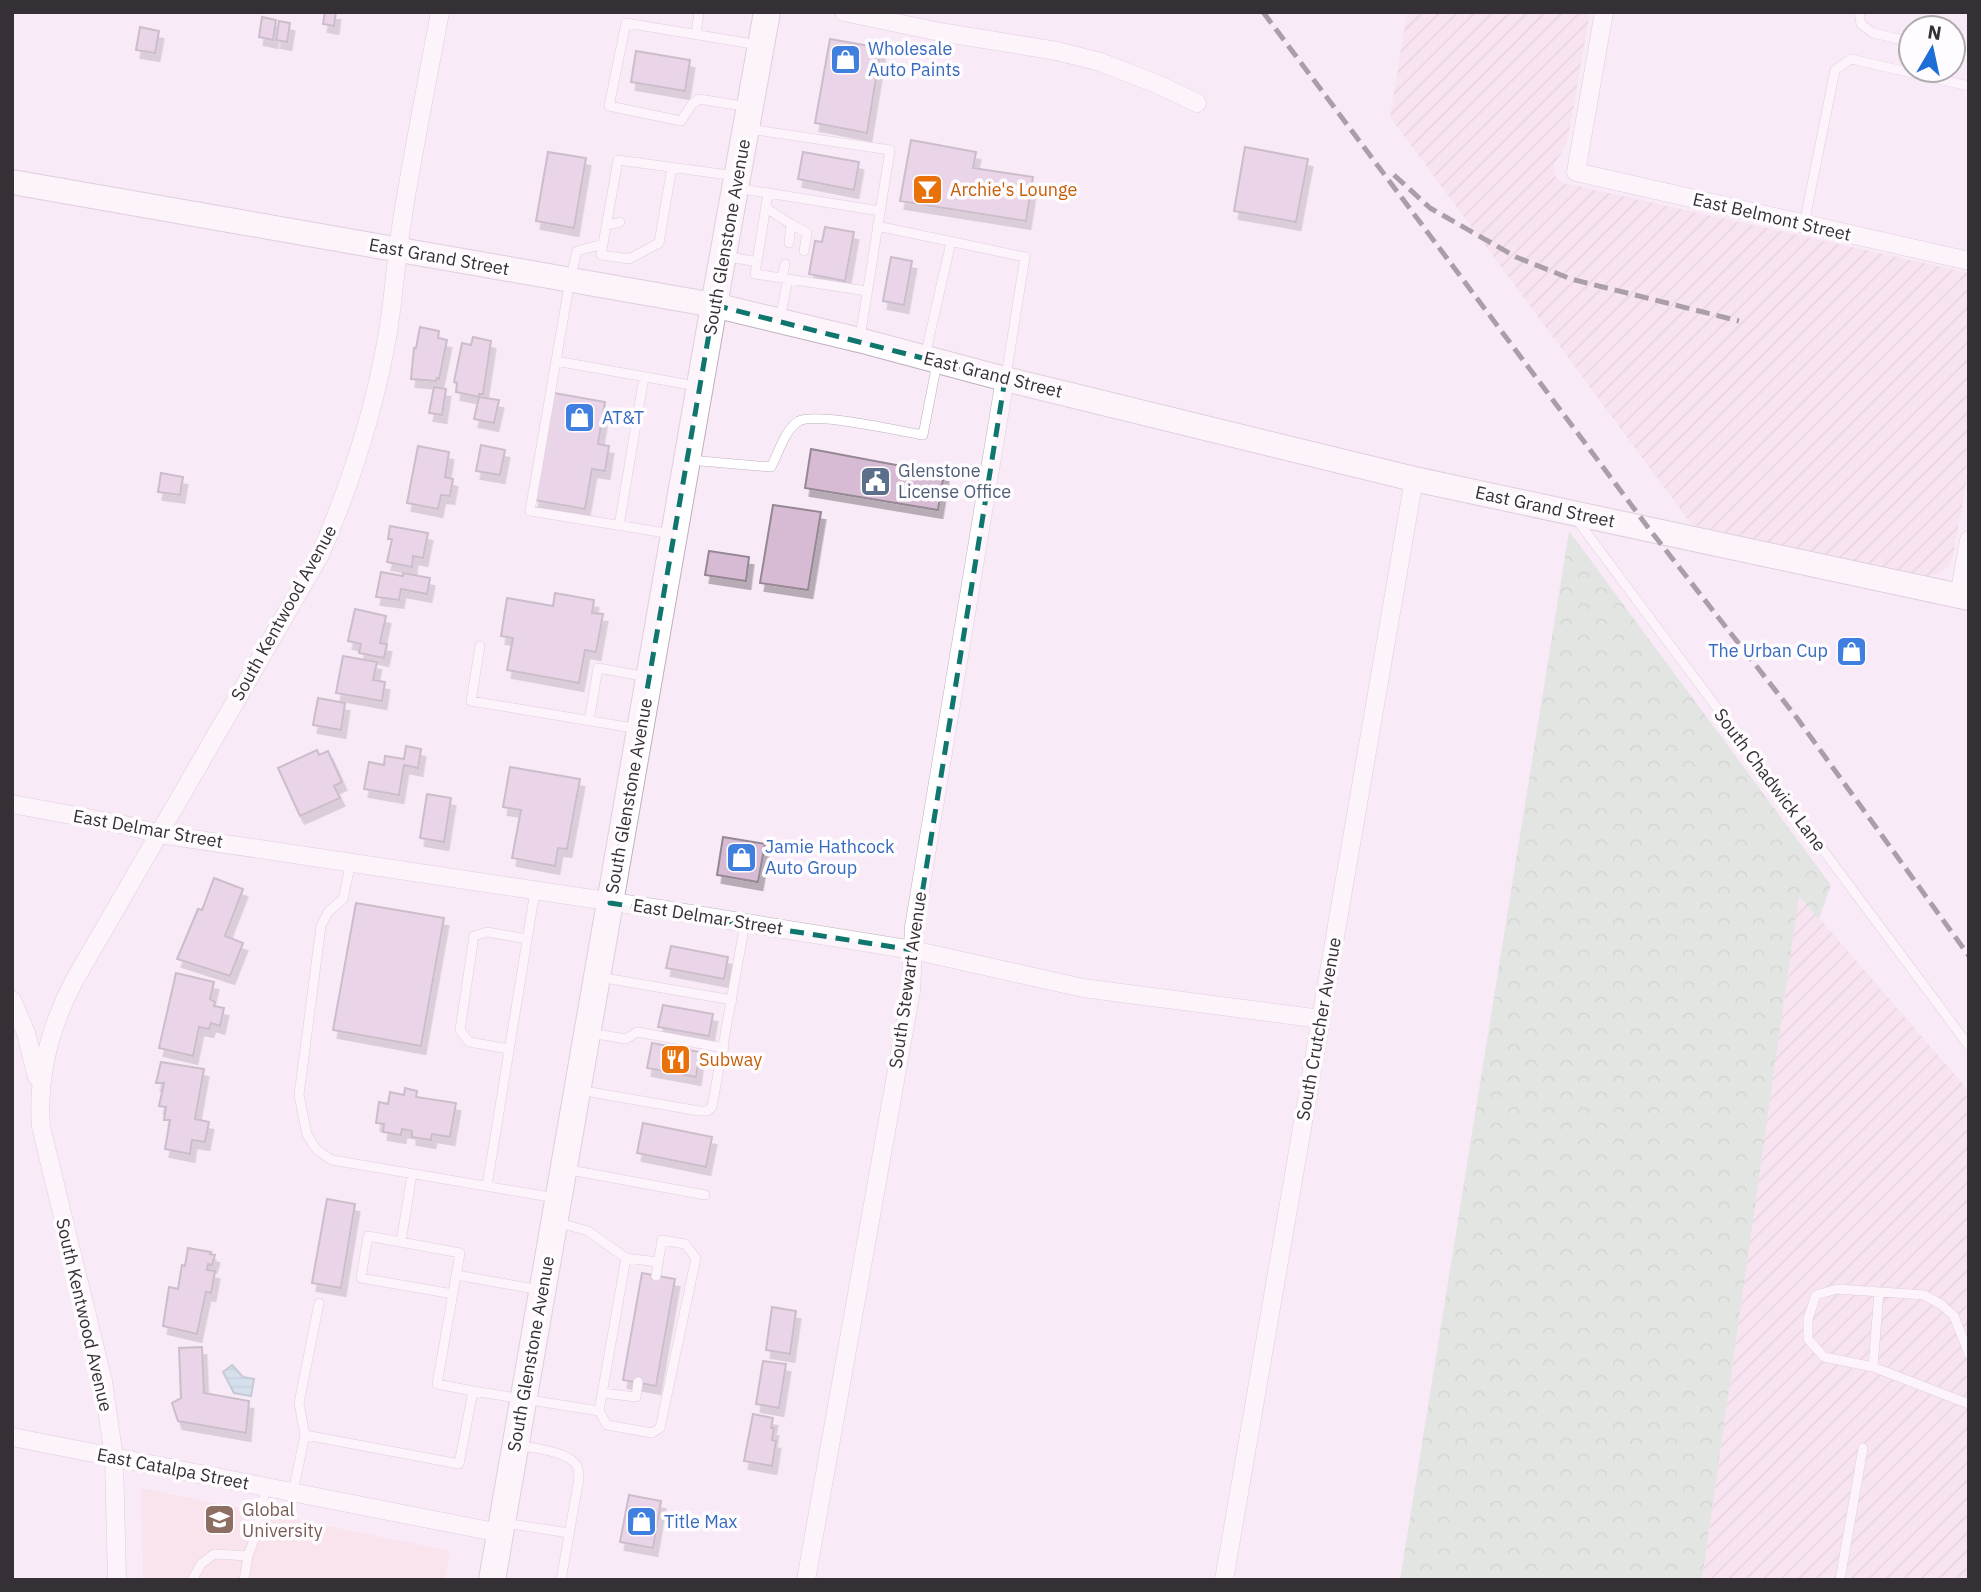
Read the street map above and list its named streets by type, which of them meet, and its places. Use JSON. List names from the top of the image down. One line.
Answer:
{"streets":{"main road":["South Glenstone Avenue","East Grand Street"],"street":["East Belmont Street","South Kentwood Avenue","East Delmar Street","South Stewart Avenue","South Crutcher Avenue","East Catalpa Street"],"lane":["South Chadwick Lane"]},"crossings":[["South Glenstone Avenue","East Grand Street"],["South Glenstone Avenue","East Delmar Street"],["South Glenstone Avenue","East Catalpa Street"],["East Grand Street","South Kentwood Avenue"],["East Grand Street","South Chadwick Lane"],["East Grand Street","South Stewart Avenue"],["East Grand Street","South Crutcher Avenue"],["South Kentwood Avenue","East Delmar Street"],["South Kentwood Avenue","East Catalpa Street"],["East Delmar Street","South Stewart Avenue"],["East Delmar Street","South Crutcher Avenue"]],"places":{"shop":["Wholesale Auto Paints","AT&T","The Urban Cup","Jamie Hathcock Auto Group","Title Max"],"bar":["Archie's Lounge"],"public building":["Glenstone License Office"],"restaurant":["Subway"],"school or university":["Global University"]},"north":"top"}
